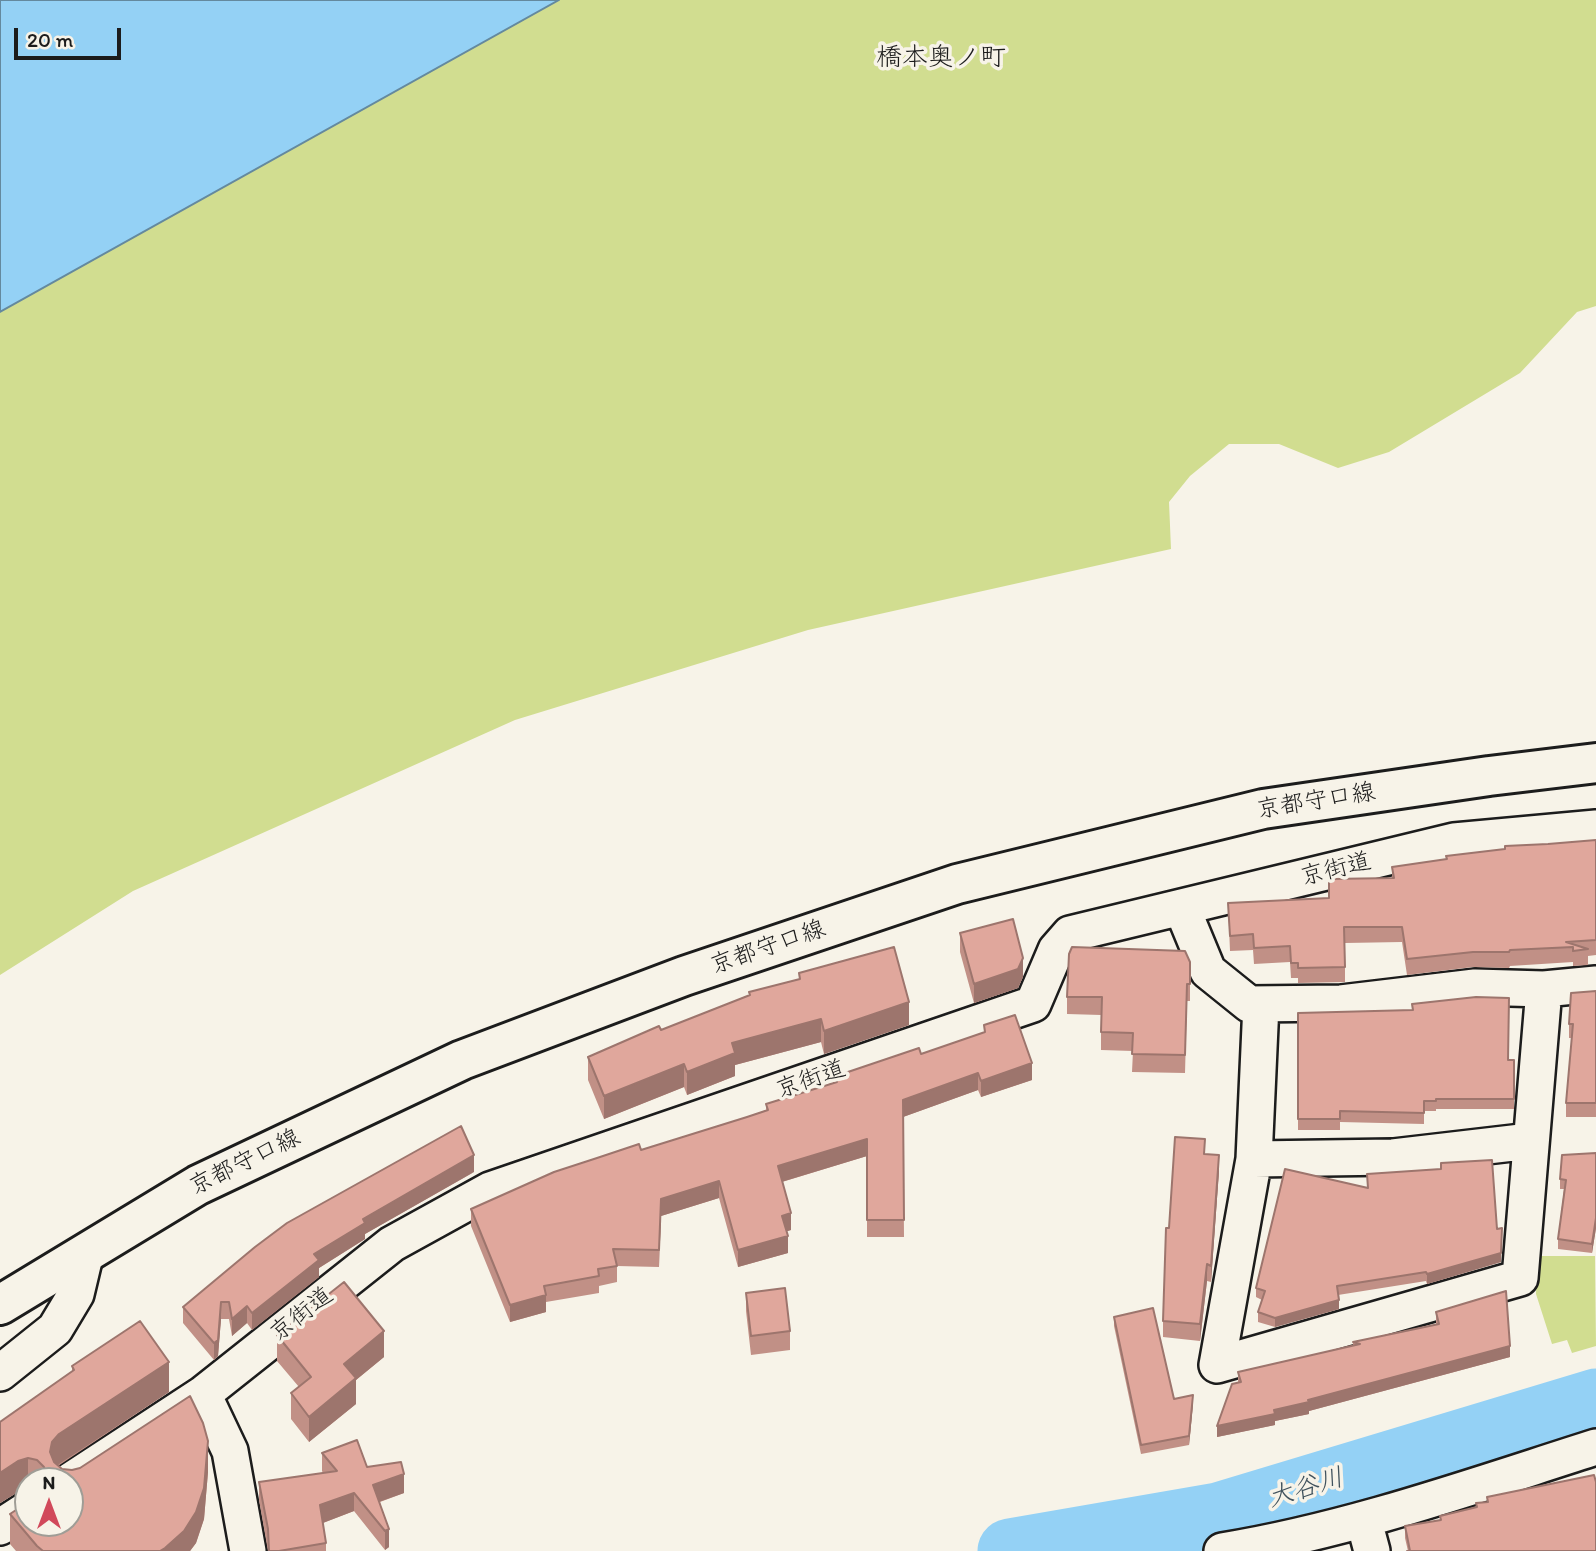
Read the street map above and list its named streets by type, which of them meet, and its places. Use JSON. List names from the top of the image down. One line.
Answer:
{"streets":{"main road":["京都守口線"],"street":["京街道"]},"districts":["橋本奥ノ町"],"water":["大谷川"],"scale_bar":"20 m","north":"top"}
